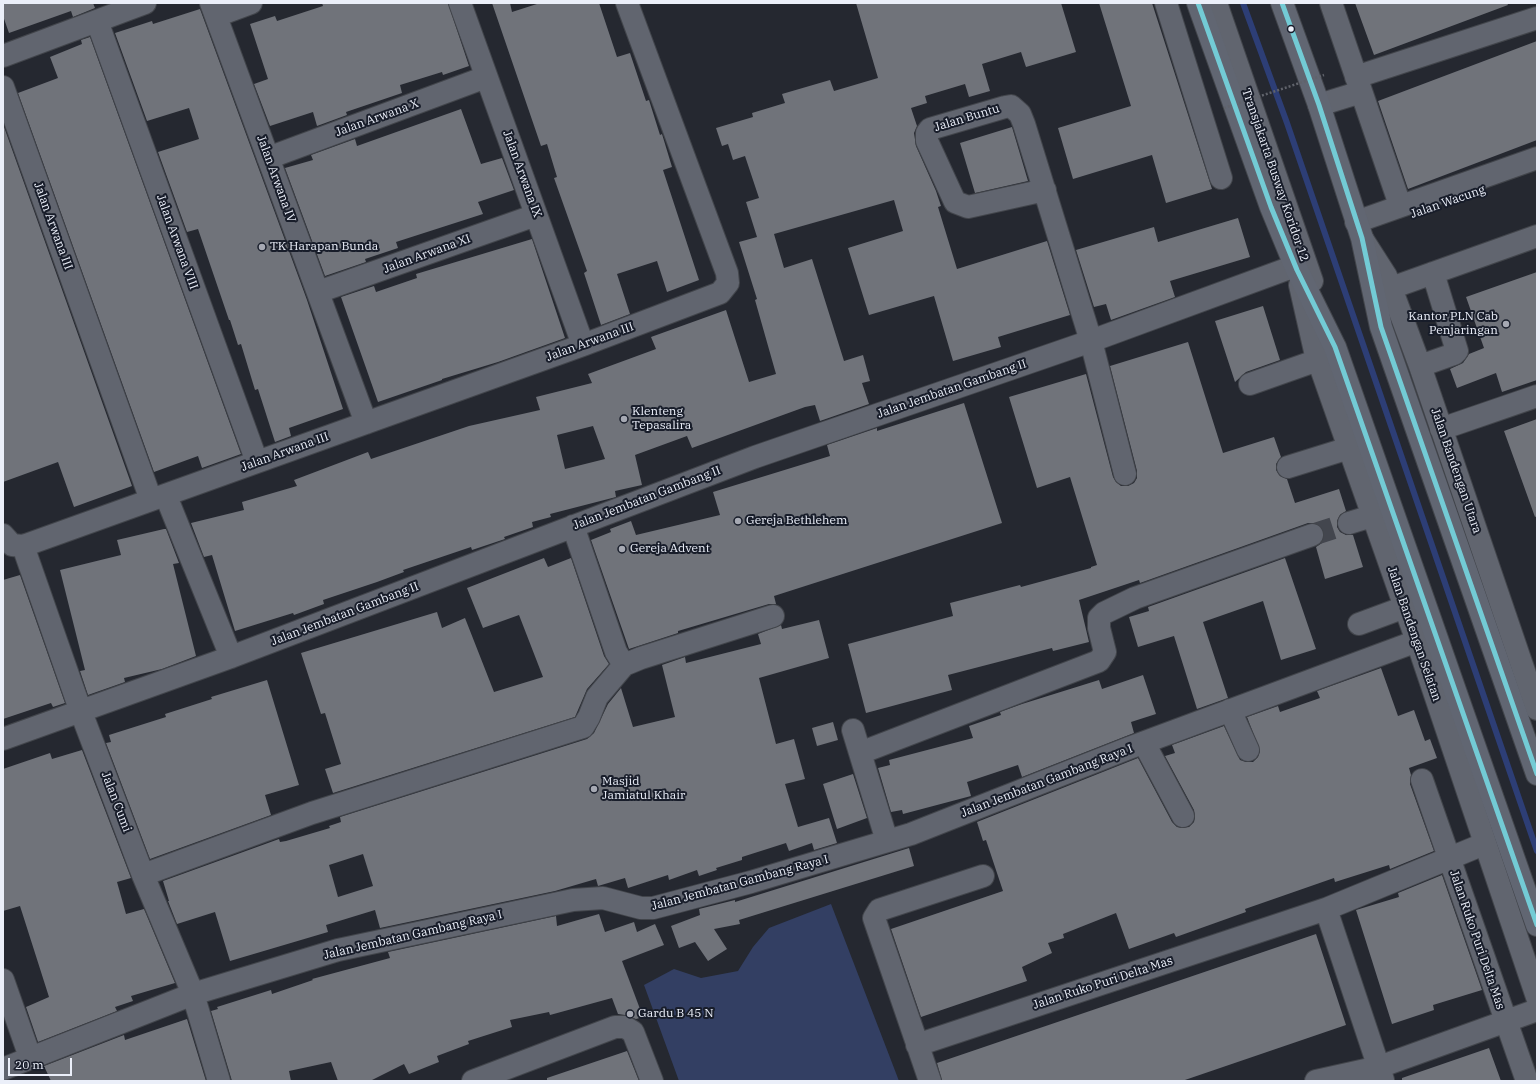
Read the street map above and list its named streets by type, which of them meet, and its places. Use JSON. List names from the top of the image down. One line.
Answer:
{"streets":{"main road":["Jalan Bandengan Utara","Jalan Bandengan Selatan"],"street":["Jalan Arwana X","Jalan Buntu","Jalan Arwana IX","Transjakarta Busway Koridor 12","Jalan Arwana IV","Jalan Wacung","Jalan Arwana III","Jalan Arwana VIII","Jalan Arwana XI","Jalan Jembatan Gambang II","Jalan Jembatan Gambang Raya I","Jalan Cumi","Jalan Ruko Puri Delta Mas"]},"crossings":[["Jalan Arwana X","Jalan Arwana IX"],["Jalan Arwana X","Jalan Arwana IV"],["Jalan Buntu","Jalan Jembatan Gambang II"],["Jalan Arwana IX","Jalan Arwana III"],["Jalan Arwana IX","Jalan Arwana XI"],["Transjakarta Busway Koridor 12","Jalan Bandengan Selatan"],["Jalan Arwana IV","Jalan Arwana III"],["Jalan Arwana IV","Jalan Arwana XI"],["Jalan Wacung","Jalan Bandengan Utara"],["Jalan Arwana III","Jalan Arwana VIII"],["Jalan Arwana III","Jalan Jembatan Gambang II"],["Jalan Arwana III","Jalan Cumi"],["Jalan Jembatan Gambang II","Jalan Bandengan Selatan"],["Jalan Jembatan Gambang II","Jalan Cumi"],["Jalan Bandengan Selatan","Jalan Jembatan Gambang Raya I"],["Jalan Jembatan Gambang Raya I","Jalan Cumi"]],"places":["TK Harapan Bunda","Kantor PLN Cab Penjaringan","Klenteng Tepasalira","Gereja Bethlehem","Gereja Advent","Masjid Jamiatul Khair","Gardu B 45 N"],"scale_bar":"20 m"}
